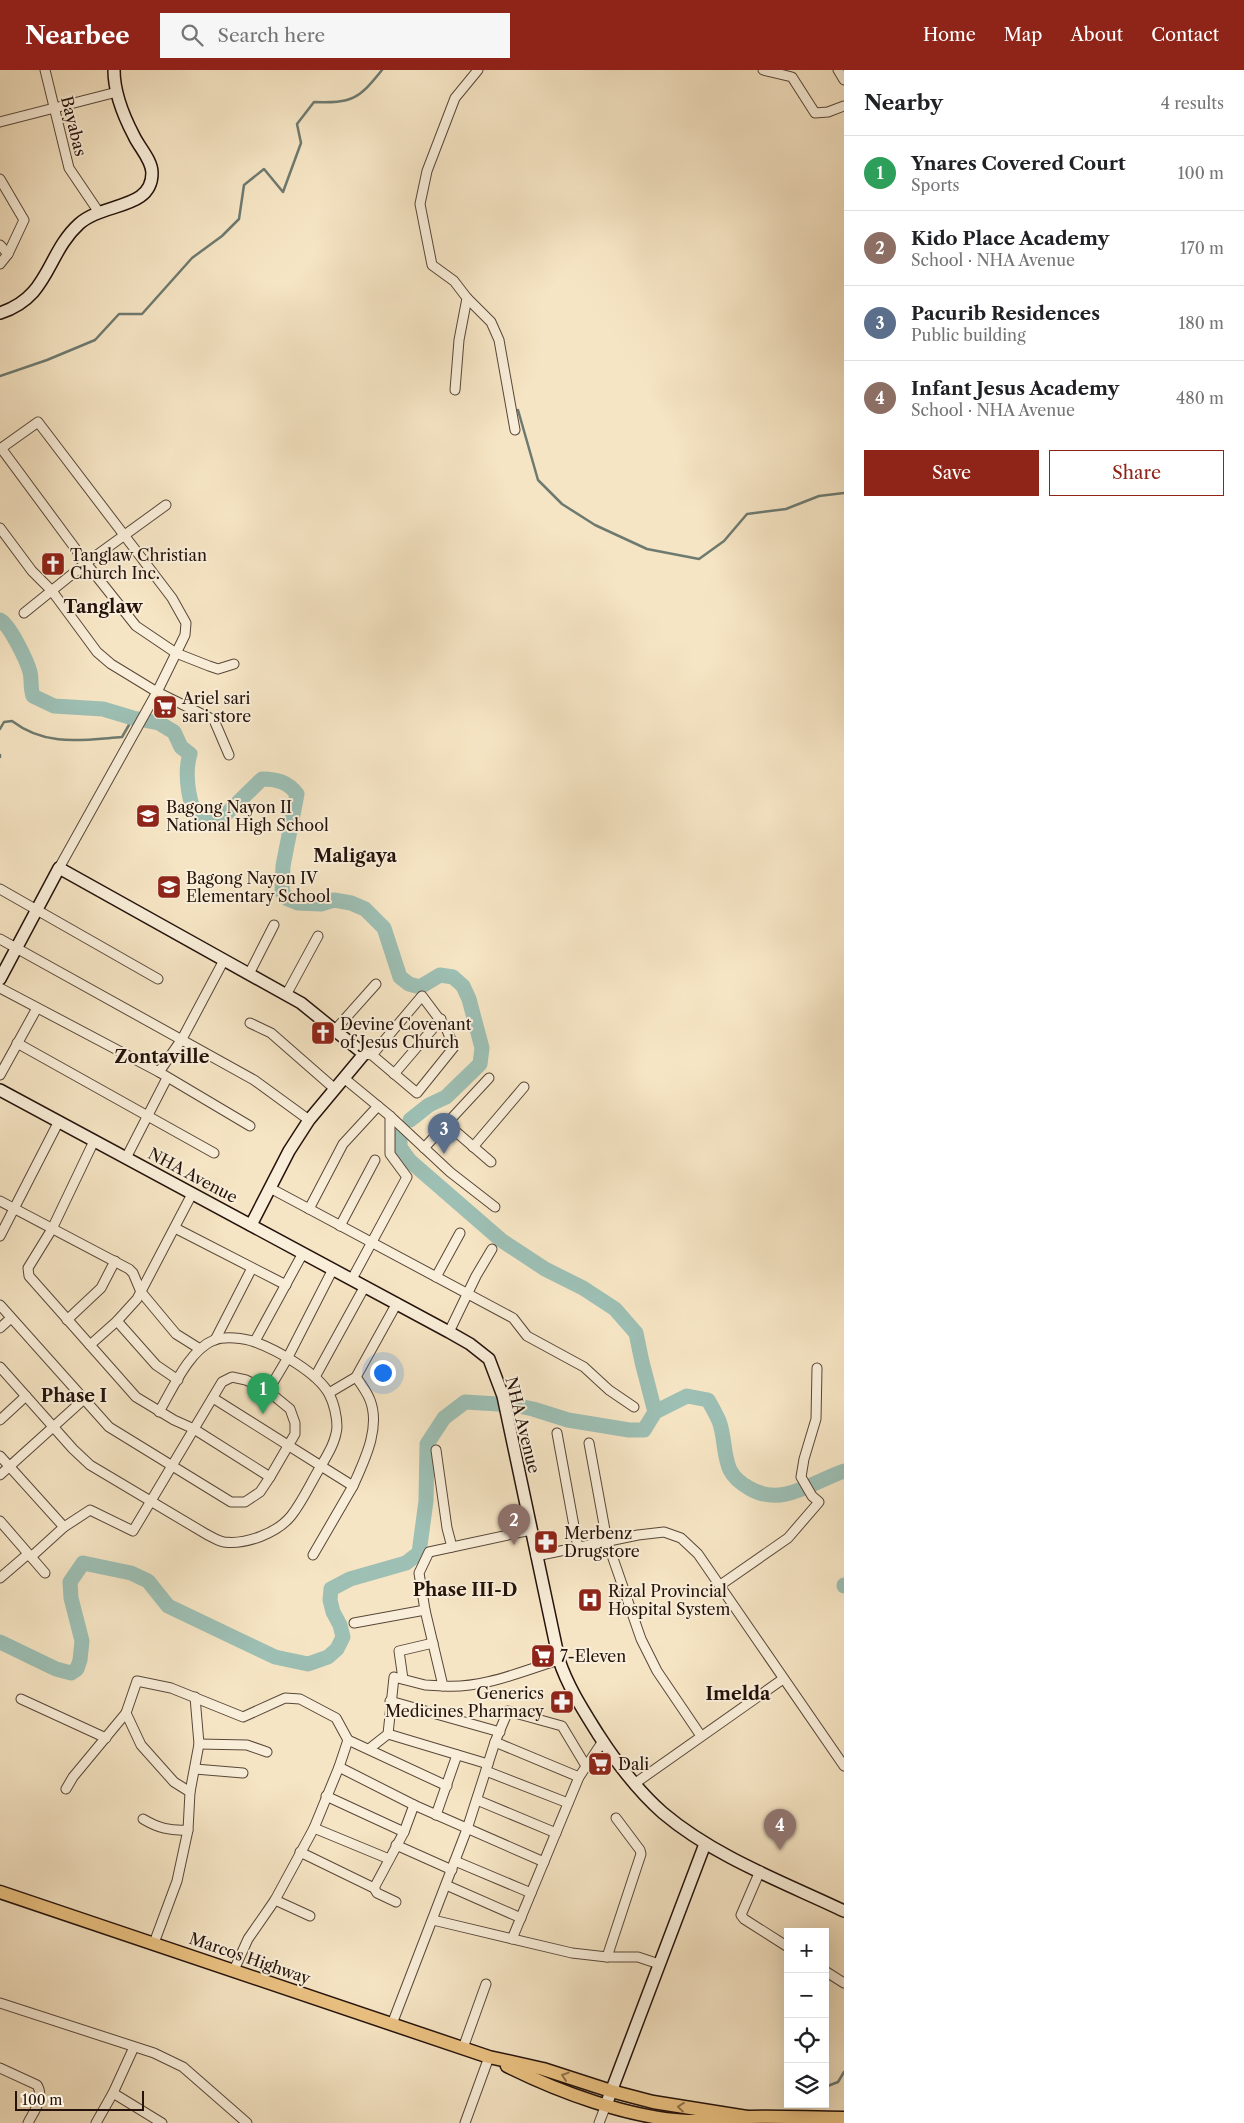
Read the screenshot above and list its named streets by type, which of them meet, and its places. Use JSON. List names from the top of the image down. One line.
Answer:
{"streets":{"main road":["Marcos Highway"],"street":["Bayabas","NHA Avenue"]},"districts":["Tanglaw","Maligaya","Zontaville","Phase I","Phase III-D","Imelda"],"places":{"church":["Tanglaw Christian Church Inc.","Devine Covenant of Jesus Church"],"supermarket":["Ariel sari sari store","7-Eleven","Dali"],"school or university":["Bagong Nayon II National High School","Bagong Nayon IV Elementary School"],"pharmacy":["Merbenz Drugstore","Generics Medicines Pharmacy"],"hospital":["Rizal Provincial Hospital System"]},"scale_bar":"100 m","page":{"header":"Nearbee","search":"Search here","nav":["Home","Map","About","Contact"],"heading":["Nearby","4 results"],"list":[{"mark":"1","name":"Ynares Covered Court","note":"Sports","value":"100 m"},{"mark":"2","name":"Kido Place Academy","note":"School · NHA Avenue","value":"170 m"},{"mark":"3","name":"Pacurib Residences","note":"Public building","value":"180 m"},{"mark":"4","name":"Infant Jesus Academy","note":"School · NHA Avenue","value":"480 m"}],"buttons":["Save","Share"],"pins":["3","1","2","4"],"map_buttons":["+","−"],"scale":"100 m"}}
